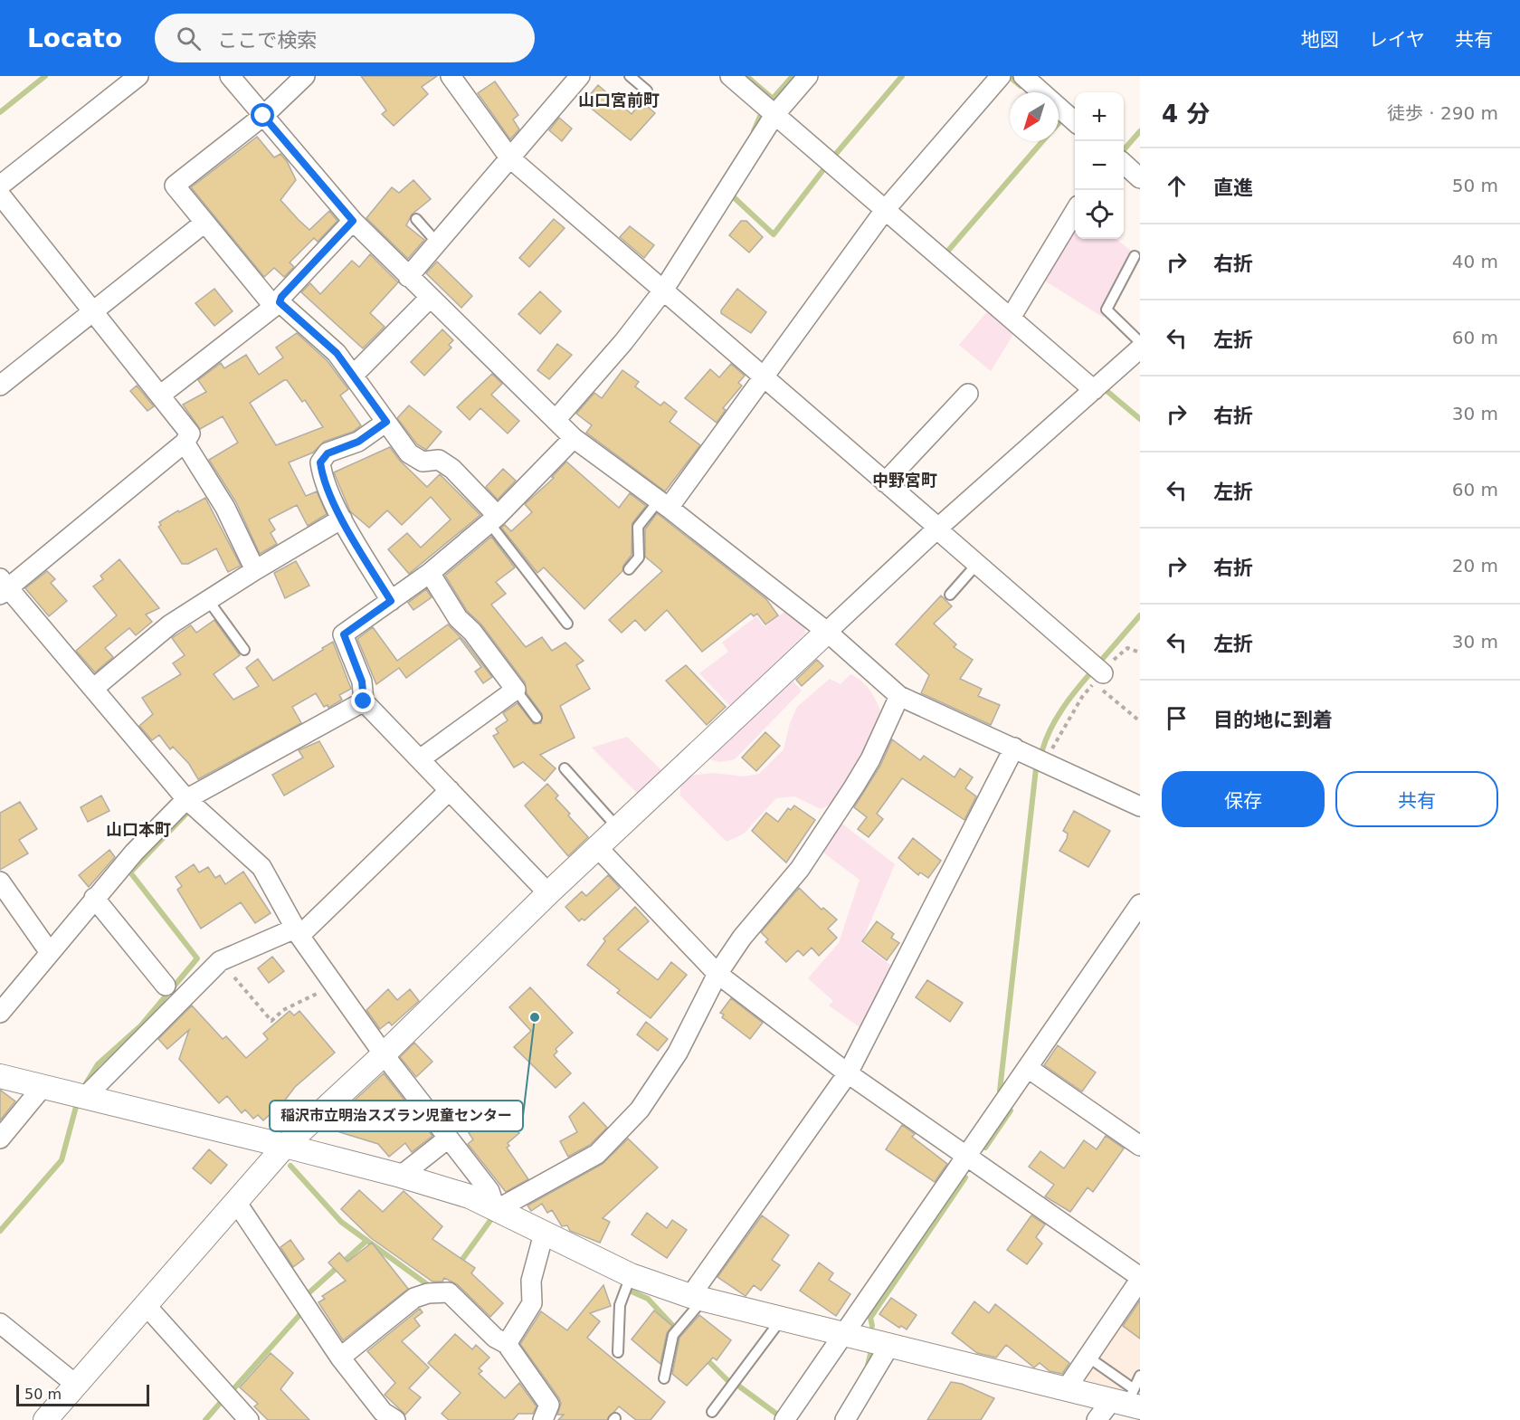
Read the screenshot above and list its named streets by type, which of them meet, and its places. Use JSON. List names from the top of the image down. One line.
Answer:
{"districts":["山口宮前町","中野宮町","山口本町"],"places":["稲沢市立明治スズラン児童センター"],"scale_bar":"50 m","north":"bottom left","page":{"header":"Locato","search":"ここで検索","nav":["地図","レイヤ","共有"],"heading":["4 分","徒歩 · 290 m"],"map_buttons":["+","−"],"list":[["直進","50 m"],["右折","40 m"],["左折","60 m"],["右折","30 m"],["左折","60 m"],["右折","20 m"],["左折","30 m"],"目的地に到着"],"buttons":["保存","共有"],"scale":"50 m"}}
